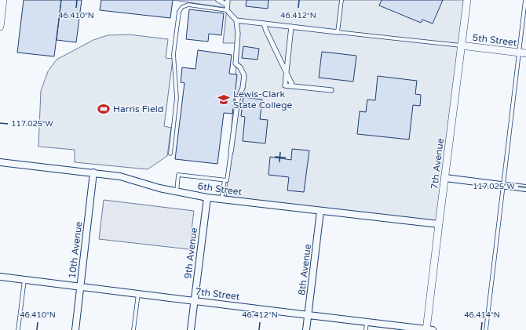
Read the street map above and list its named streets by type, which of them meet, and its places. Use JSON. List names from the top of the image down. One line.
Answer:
{"streets":{"street":["5th Street","7th Avenue","6th Street","10th Avenue","9th Avenue","8th Avenue","7th Street"]},"crossings":[["5th Street","7th Avenue"],["7th Avenue","6th Street"],["7th Avenue","7th Street"],["6th Street","10th Avenue"],["6th Street","9th Avenue"],["6th Street","8th Avenue"],["10th Avenue","7th Street"],["9th Avenue","7th Street"],["8th Avenue","7th Street"]],"places":{"school or university":["Lewis-Clark State College"],"sports":["Harris Field"]},"coordinates":["46.410°N","46.412°N","117.025°W","46.414°N"]}
